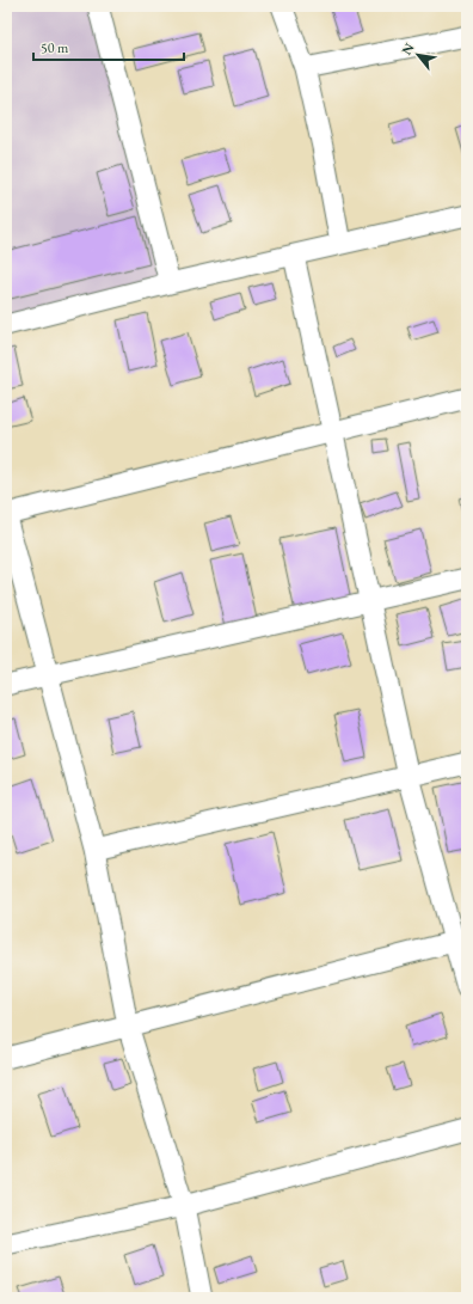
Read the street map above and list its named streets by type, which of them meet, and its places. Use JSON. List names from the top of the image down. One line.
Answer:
{"scale_bar":"50 m","north":"top left"}
